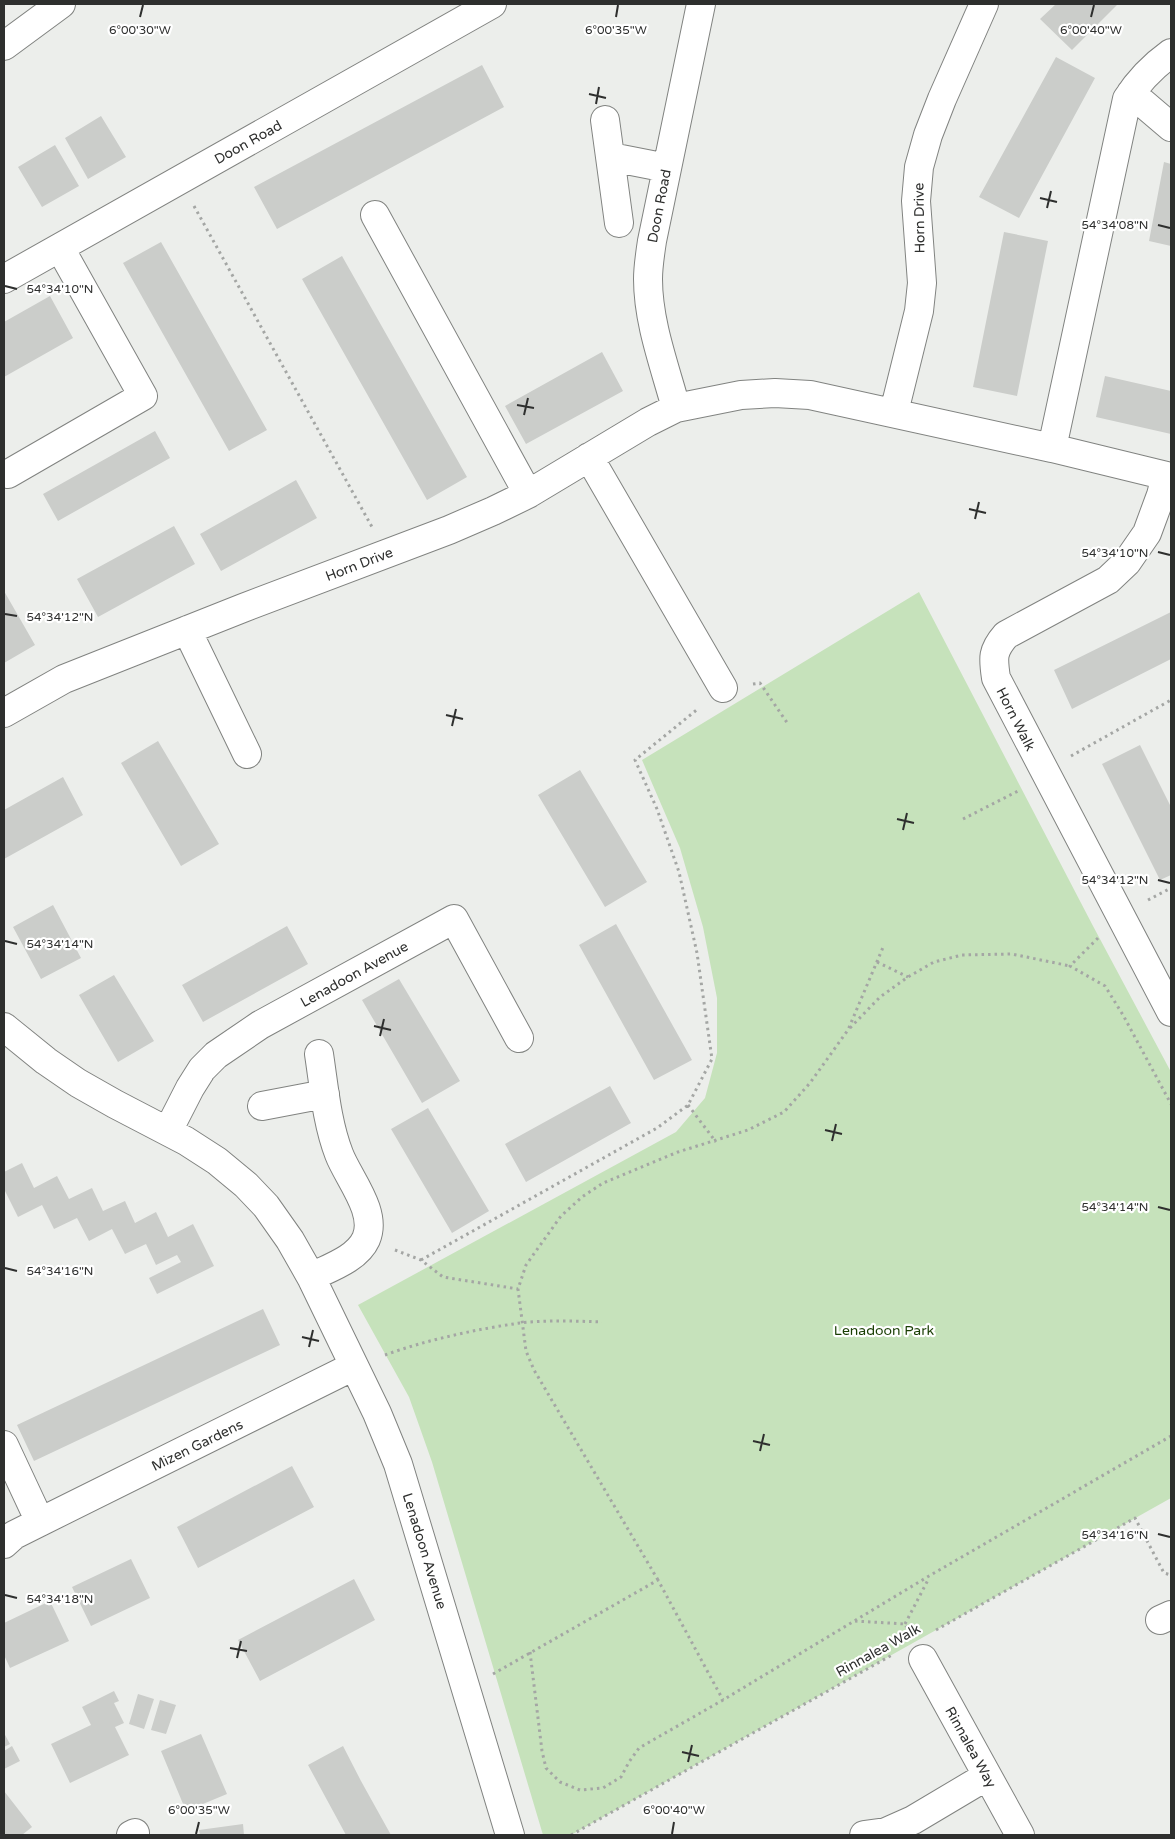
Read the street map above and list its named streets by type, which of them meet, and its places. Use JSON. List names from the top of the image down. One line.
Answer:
{"streets":{"street":["Doon Road","Horn Drive","Horn Walk","Lenadoon Avenue","Mizen Gardens","Rinnalea Way"],"path":["Rinnalea Walk"]},"crossings":[["Doon Road","Horn Drive"],["Horn Drive","Horn Walk"],["Lenadoon Avenue","Mizen Gardens"]],"parks":["Lenadoon Park"],"coordinates":["6°00'30\"W","6°00'35\"W","6°00'40\"W","54°34'08\"N","54°34'10\"N","54°34'12\"N","54°34'14\"N","54°34'16\"N","54°34'18\"N"]}
